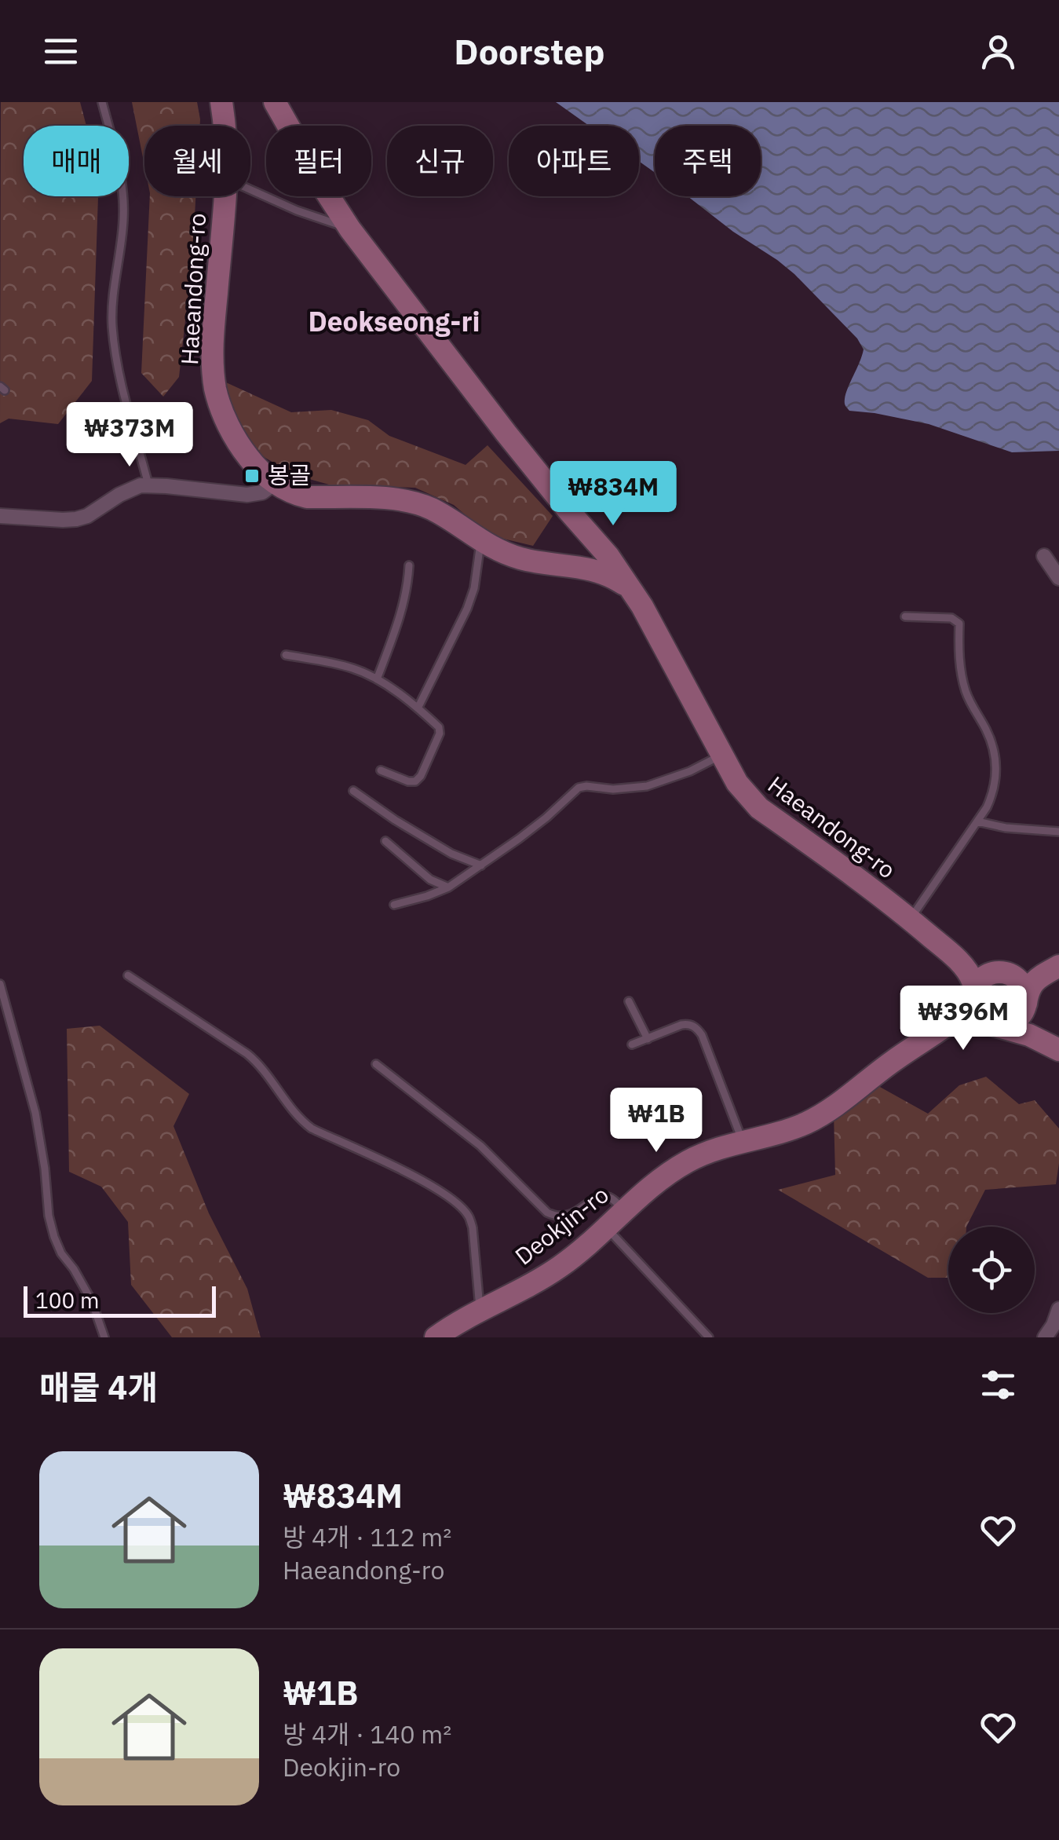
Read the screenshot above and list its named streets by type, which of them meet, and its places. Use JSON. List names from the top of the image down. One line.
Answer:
{"streets":{"street":["Haeandong-ro","Deokjin-ro"]},"crossings":[["Haeandong-ro","Deokjin-ro"]],"districts":["Deokseong-ri"],"places":{"transit":["봉골"]},"scale_bar":"100 m","page":{"header":"Doorstep","chip":["매매","월세","필터","신규","아파트","주택"],"price":["₩373M","₩834M","₩396M","₩1B"],"scale":"100 m","heading":"매물 4개","list":[{"name":"₩834M","note":"방 4개 · 112 m² · Haeandong-ro"},{"name":"₩1B","note":"방 4개 · 140 m² · Deokjin-ro"}]}}
